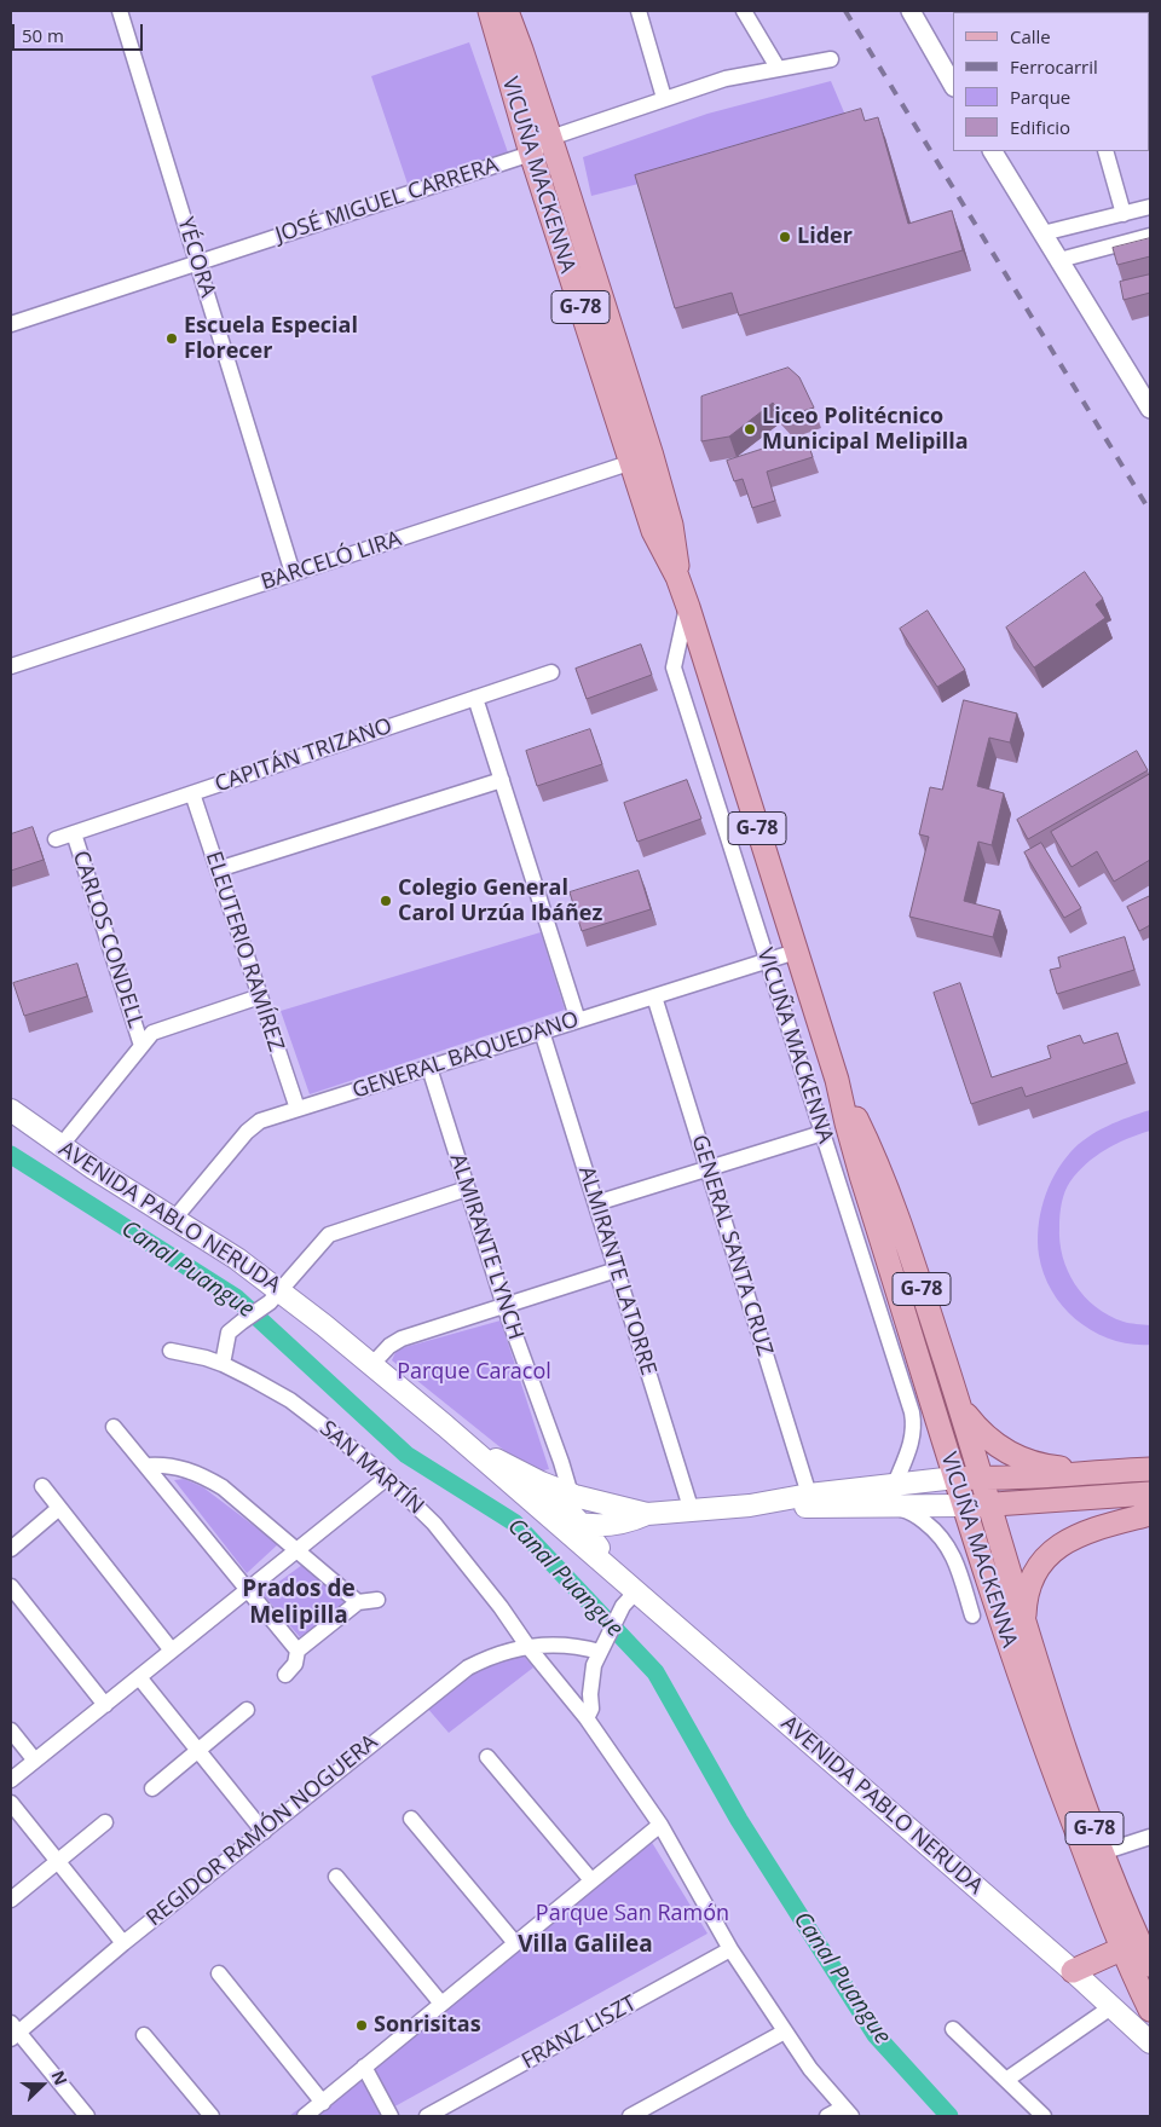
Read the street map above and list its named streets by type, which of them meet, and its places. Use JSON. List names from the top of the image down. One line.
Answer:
{"streets":{"main road":["VICUÑA MACKENNA","G-78","AVENIDA PABLO NERUDA"],"street":["JOSÉ MIGUEL CARRERA","YÉCORA","BARCELÓ LIRA","CAPITÁN TRIZANO","CARLOS CONDELL","ELEUTERIO RAMÍREZ","GENERAL BAQUEDANO","GENERAL SANTA CRUZ","ALMIRANTE LYNCH","ALMIRANTE LATORRE","SAN MARTÍN","REGIDOR RAMÓN NOGUERA","FRANZ LISZT"]},"crossings":[["VICUÑA MACKENNA","JOSÉ MIGUEL CARRERA"],["VICUÑA MACKENNA","BARCELÓ LIRA"],["VICUÑA MACKENNA","GENERAL BAQUEDANO"],["JOSÉ MIGUEL CARRERA","YÉCORA"],["YÉCORA","BARCELÓ LIRA"],["CAPITÁN TRIZANO","CARLOS CONDELL"],["CAPITÁN TRIZANO","ELEUTERIO RAMÍREZ"],["ELEUTERIO RAMÍREZ","GENERAL BAQUEDANO"],["GENERAL BAQUEDANO","AVENIDA PABLO NERUDA"],["GENERAL BAQUEDANO","GENERAL SANTA CRUZ"],["GENERAL BAQUEDANO","ALMIRANTE LYNCH"],["GENERAL BAQUEDANO","ALMIRANTE LATORRE"],["SAN MARTÍN","REGIDOR RAMÓN NOGUERA"],["SAN MARTÍN","FRANZ LISZT"]],"districts":["Prados de Melipilla","Villa Galilea"],"water":["Canal Puangue"],"parks":["Parque Caracol","Parque San Ramón"],"places":["Lider","Escuela Especial Florecer","Liceo Politécnico Municipal Melipilla","Colegio General Carol Urzúa Ibáñez","Sonrisitas"],"legend":["Calle","Ferrocarril","Parque","Edificio"],"scale_bar":"50 m","north":"right"}
